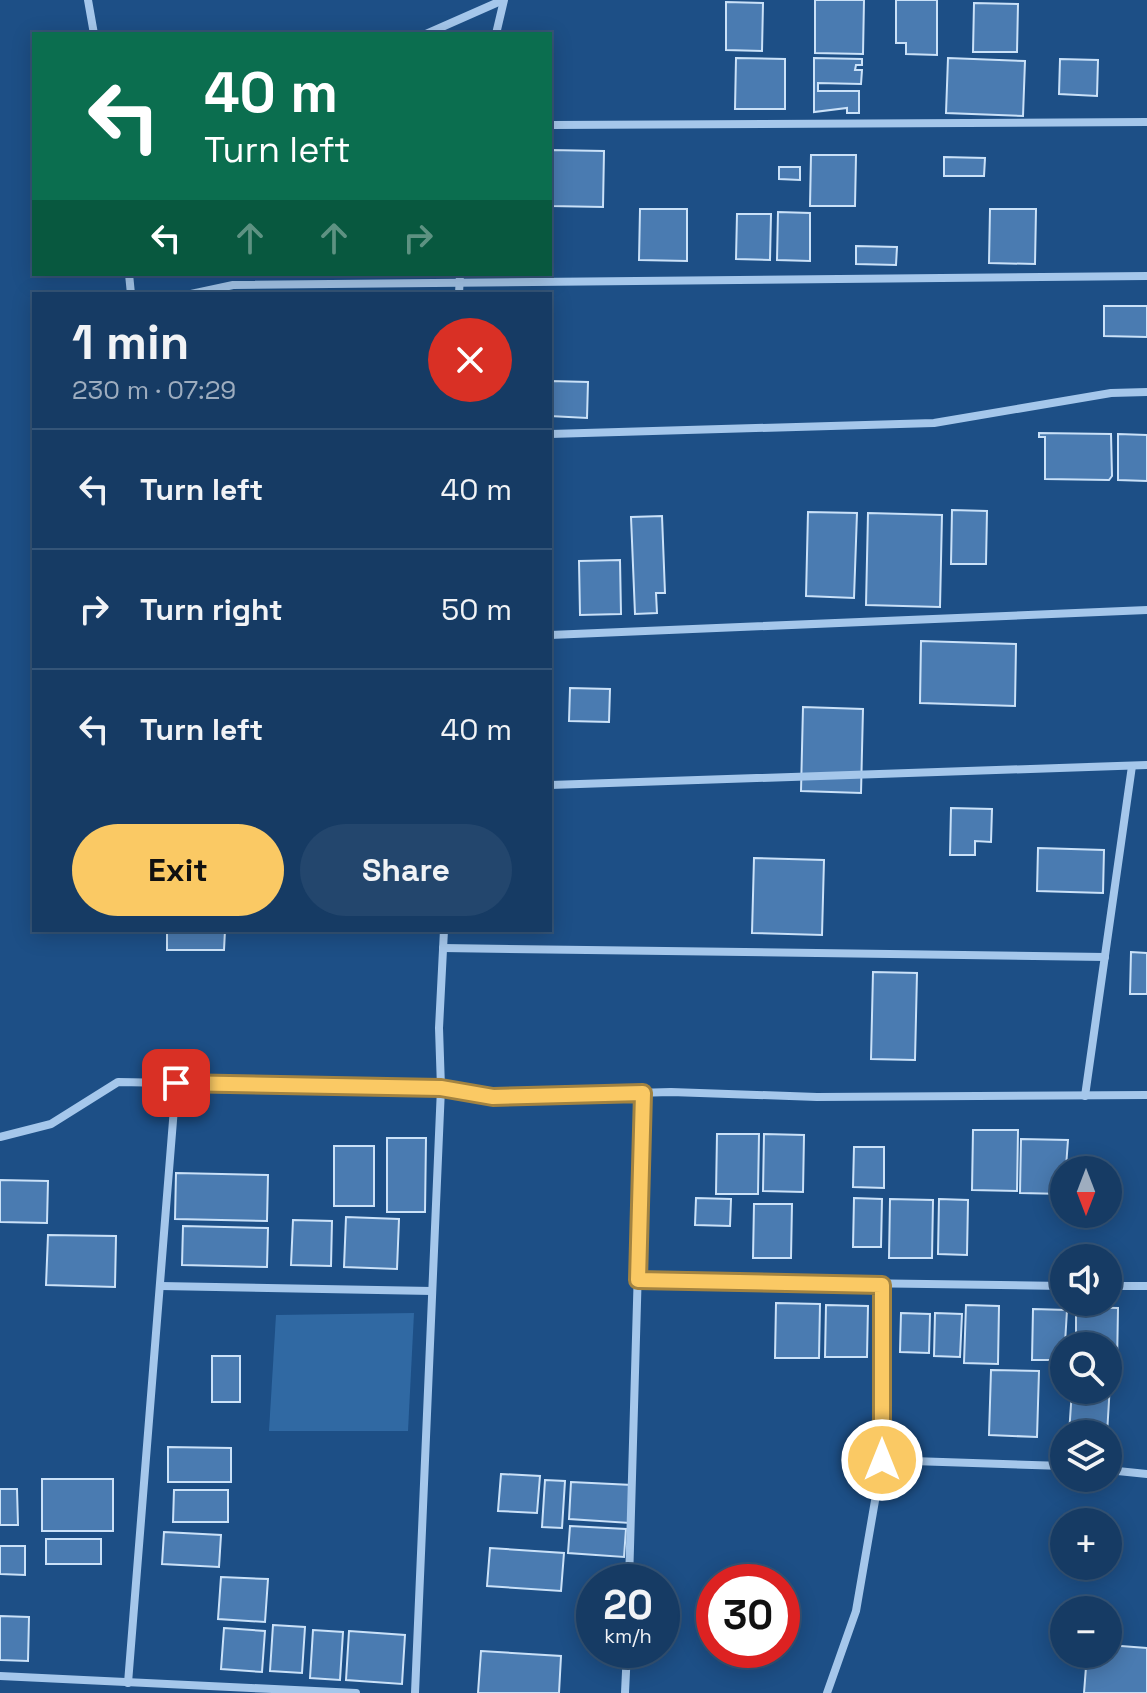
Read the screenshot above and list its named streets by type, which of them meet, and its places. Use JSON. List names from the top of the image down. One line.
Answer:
{"north":"bottom","page":{"turn":["40 m","Turn left"],"heading":["1 min","230 m · 07:29"],"list":[{"name":"Turn left","value":"40 m"},{"name":"Turn right","value":"50 m"},{"name":"Turn left","value":"40 m"}],"buttons":["Exit","Share"],"map_buttons":["+","−"],"speed":"20 km/h","limit":"30"}}
